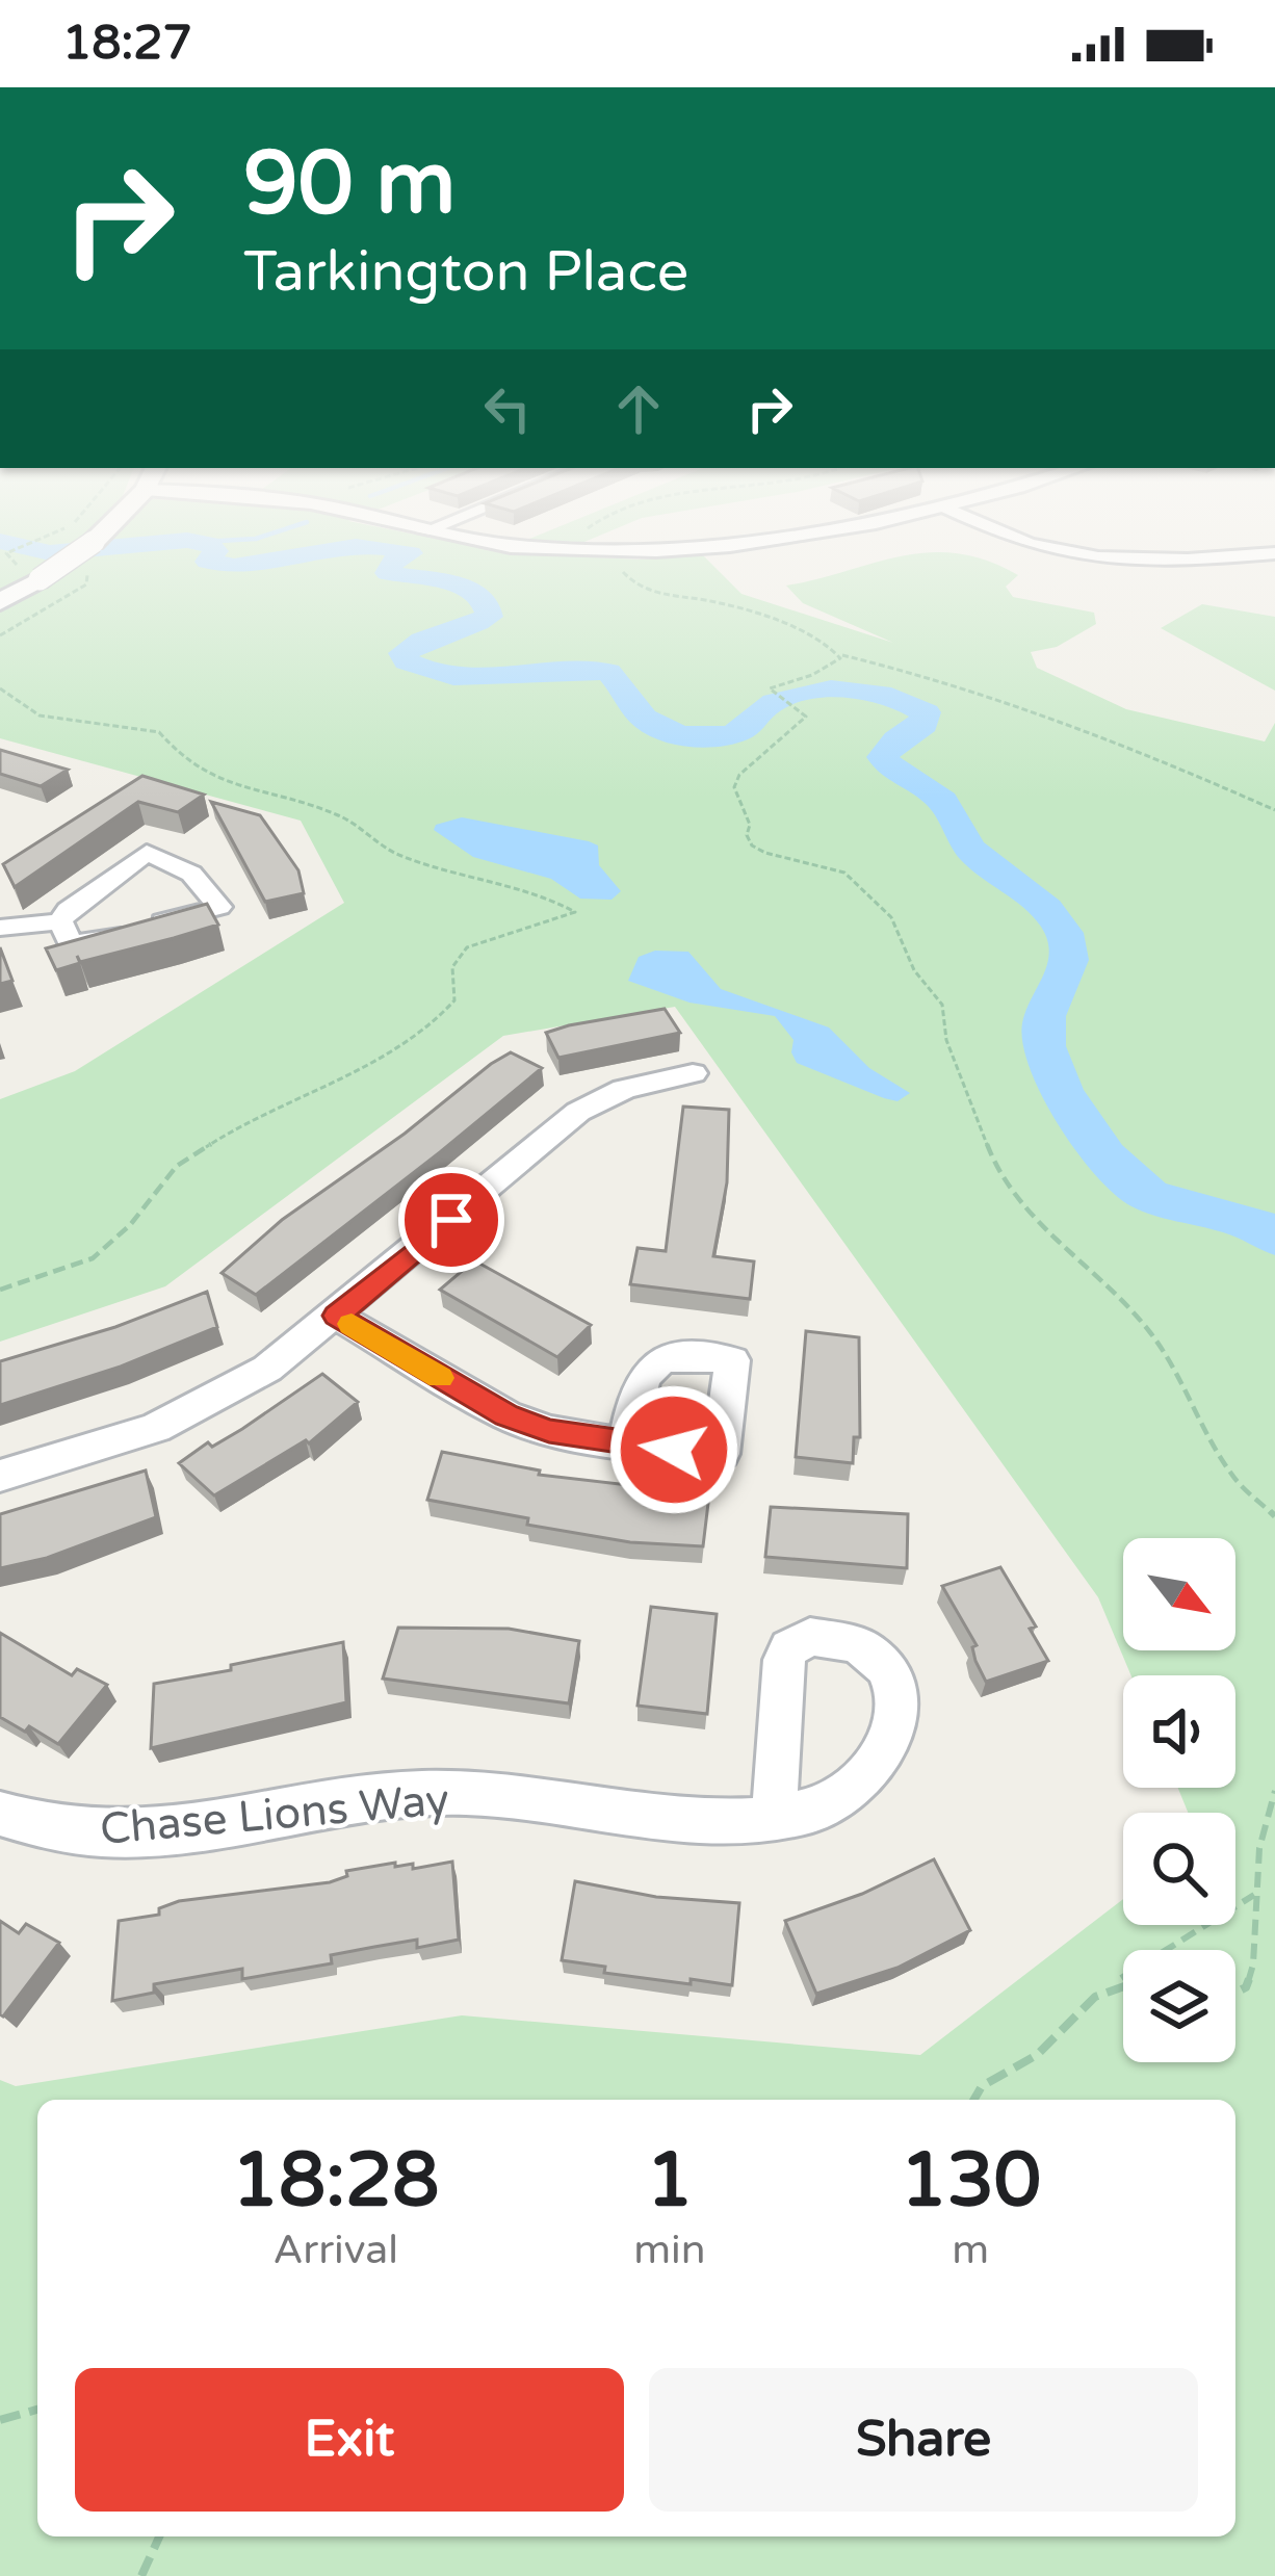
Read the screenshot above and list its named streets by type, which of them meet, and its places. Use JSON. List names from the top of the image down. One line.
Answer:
{"streets":{"street":["Chase Lions Way"]},"north":"bottom right","page":{"status":"18:27","turn":["90 m","Tarkington Place"],"eta":["18:28","Arrival","1","min","130","m"],"buttons":["Exit","Share"]}}
